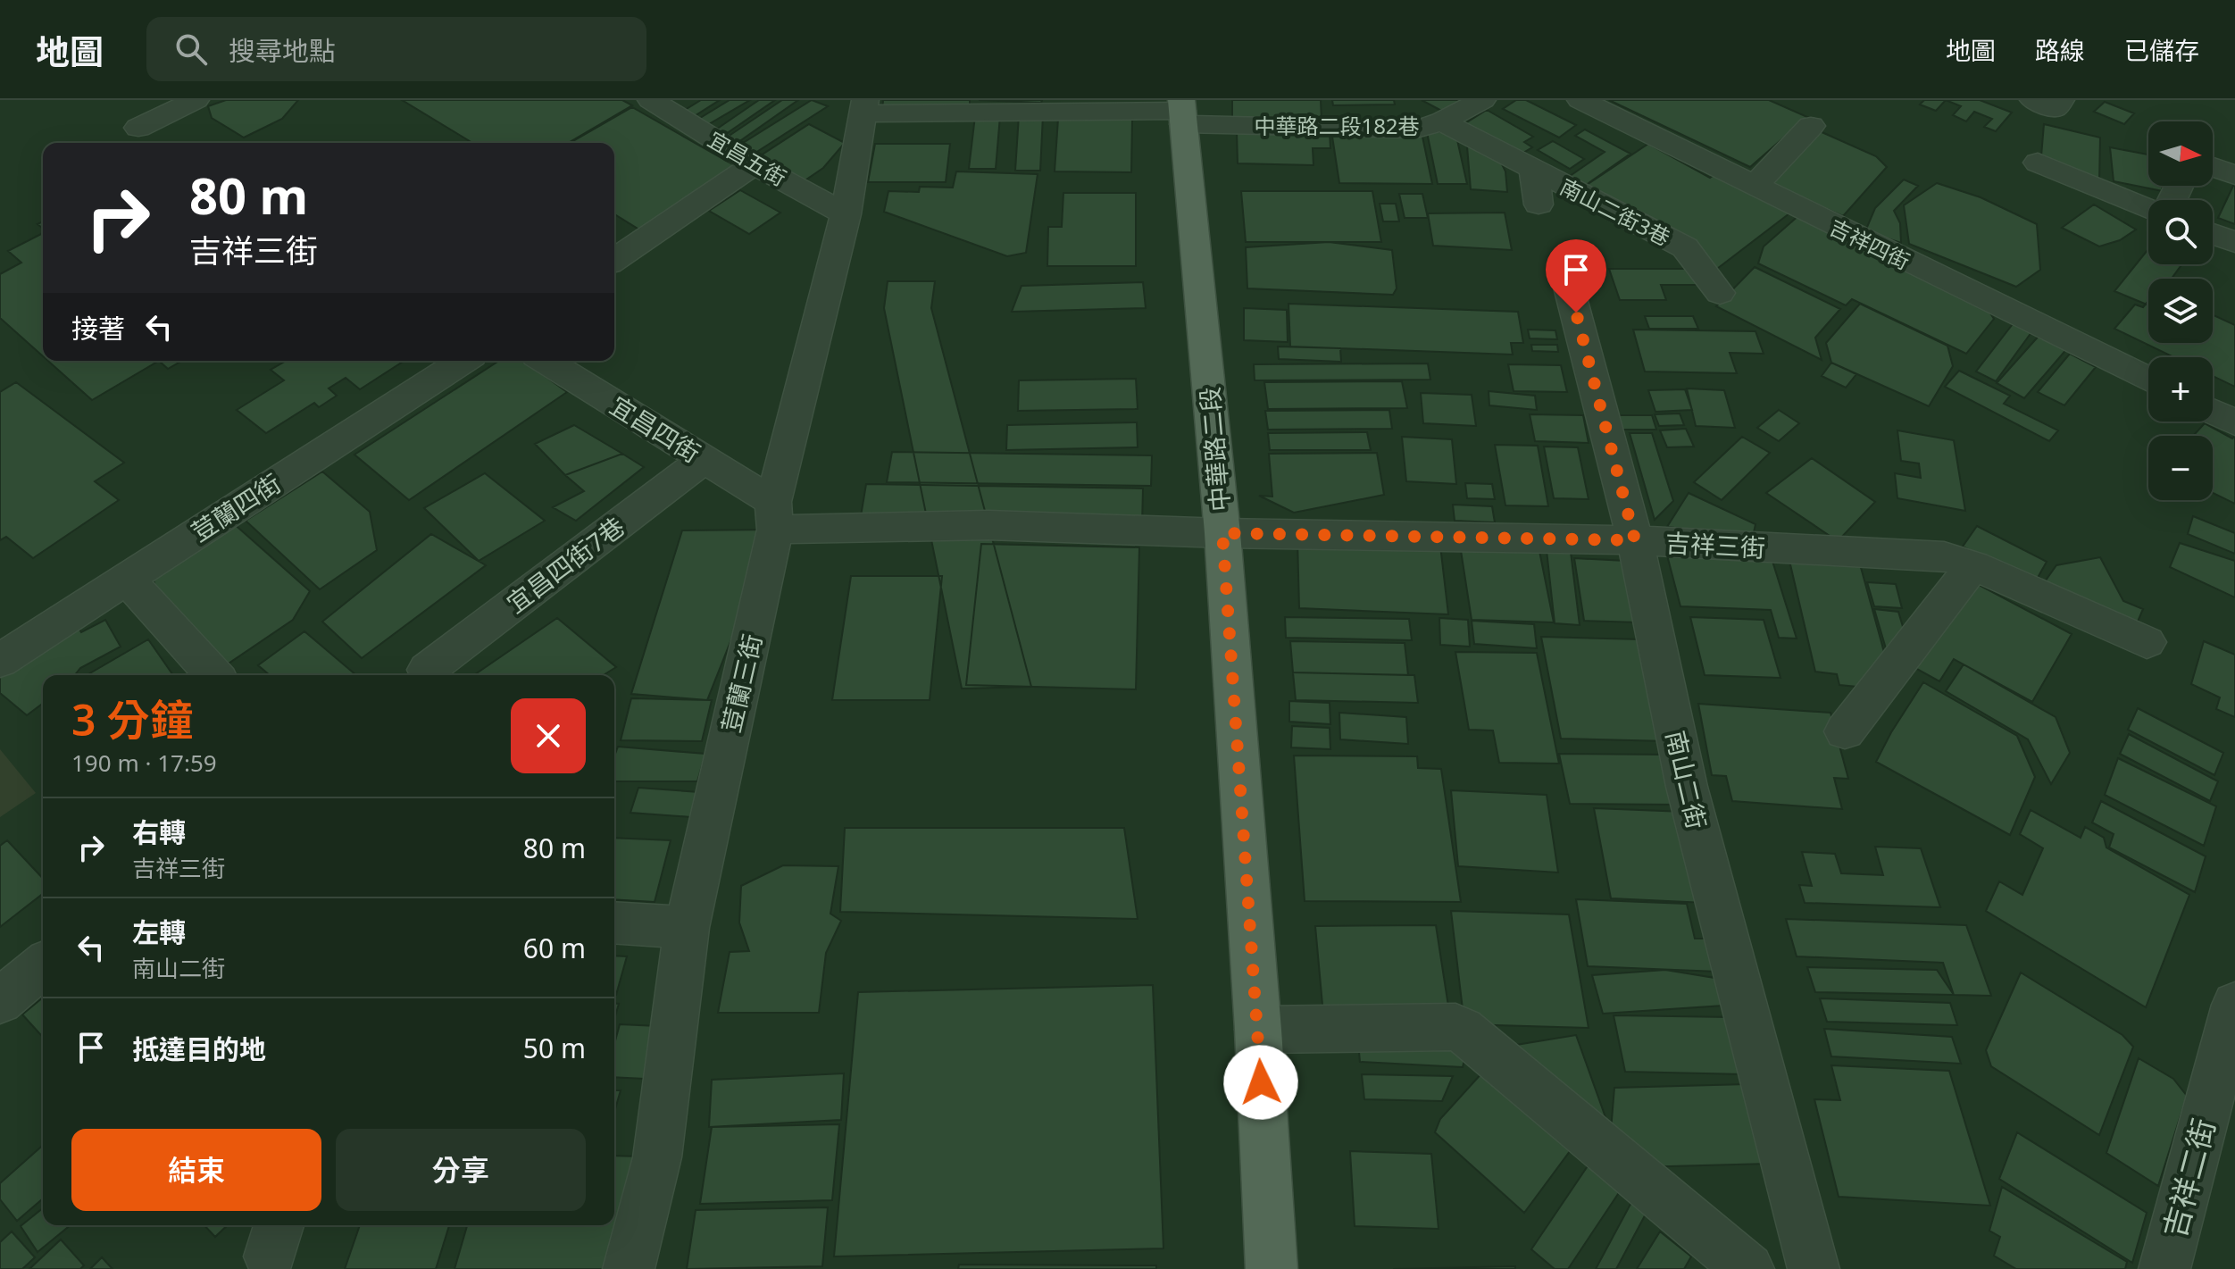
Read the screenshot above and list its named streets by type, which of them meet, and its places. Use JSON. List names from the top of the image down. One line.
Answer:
{"streets":{"main road":["中華路二段"],"street":["中華路二段182巷","宜昌五街","南山二街3巷","吉祥四街","宜昌四街","荳蘭四街","吉祥三街","宜昌四街7巷","荳蘭三街","南山二街","吉祥二街"]},"crossings":[["中華路二段182巷","中華路二段"],["中華路二段182巷","荳蘭三街"],["宜昌五街","荳蘭三街"],["宜昌四街","吉祥三街"],["宜昌四街","宜昌四街7巷"],["宜昌四街","荳蘭三街"],["中華路二段","吉祥三街"],["吉祥三街","荳蘭三街"],["吉祥三街","南山二街"]],"north":"right","page":{"header":"地圖","search":"搜尋地點","nav":["地圖","路線","已儲存"],"map_buttons":["+","−"],"turn":["80 m","吉祥三街"],"then":"接著","heading":["3 分鐘","190 m · 17:59"],"list":[{"name":"右轉","note":"吉祥三街","value":"80 m"},{"name":"左轉","note":"南山二街","value":"60 m"},{"name":"抵達目的地","value":"50 m"}],"buttons":["結束","分享"]}}
